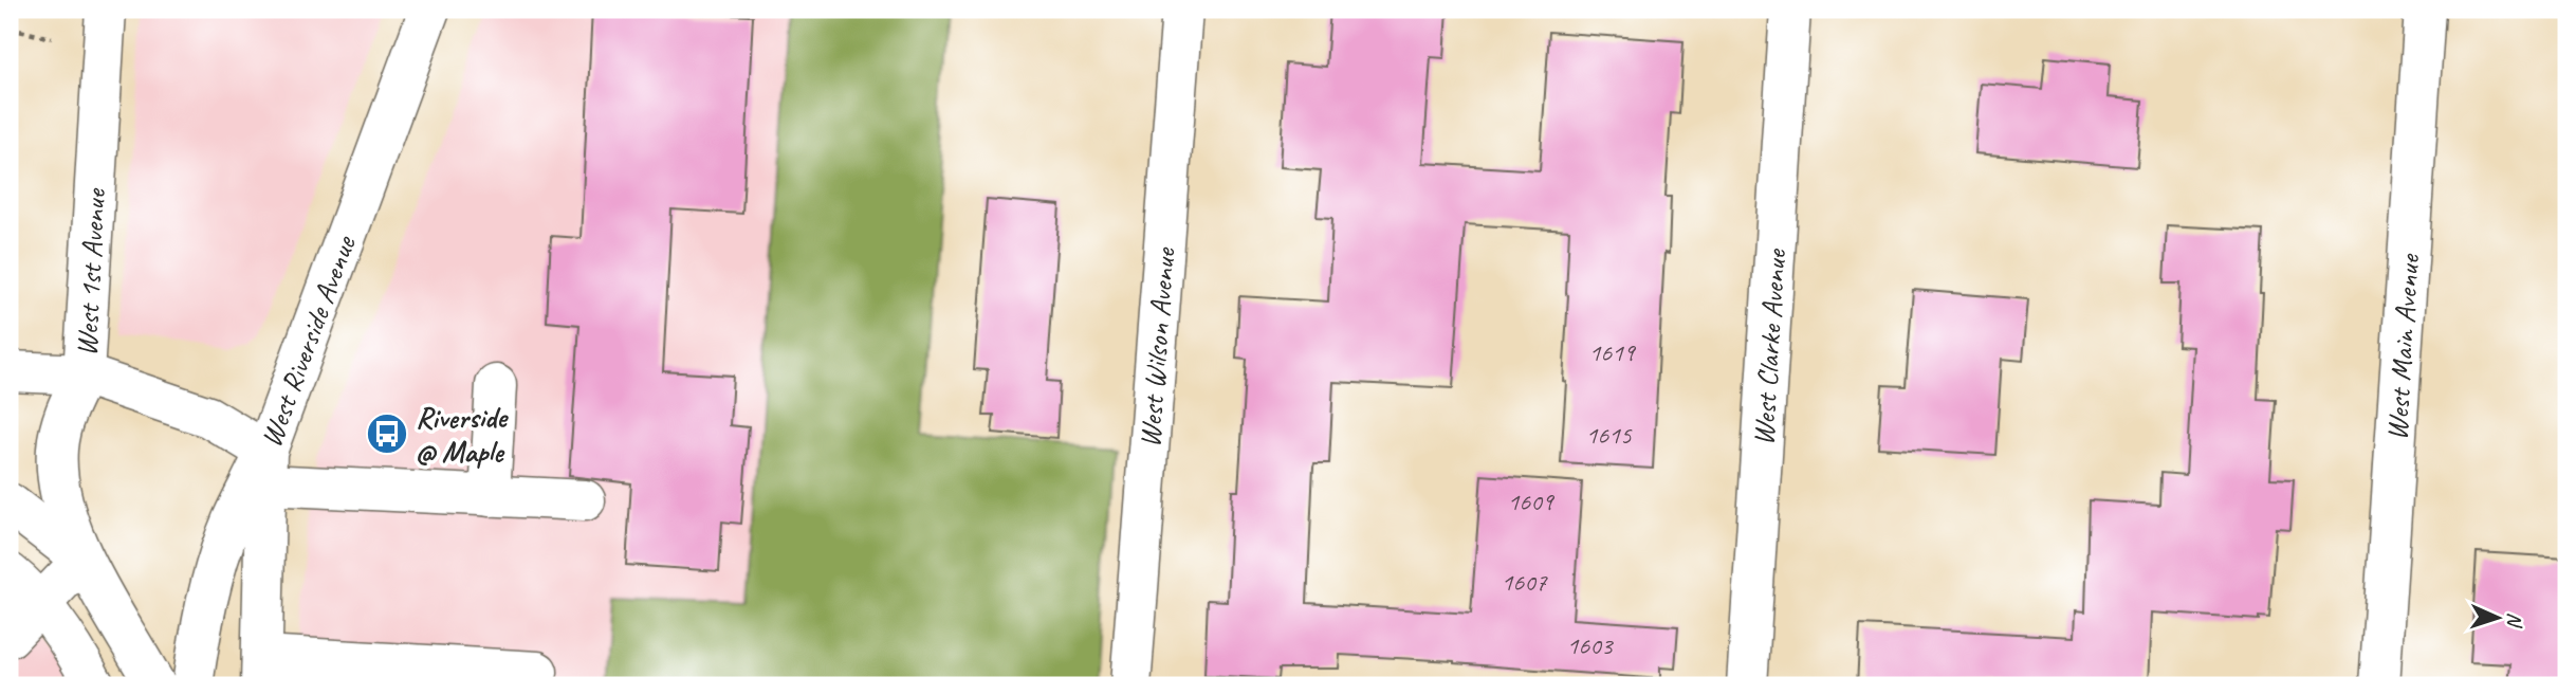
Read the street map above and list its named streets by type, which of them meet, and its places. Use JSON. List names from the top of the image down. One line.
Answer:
{"streets":{"street":["West 1st Avenue","West Riverside Avenue","West Wilson Avenue","West Clarke Avenue","West Main Avenue"]},"places":{"bus stop":["Riverside @ Maple"]},"house_numbers":["1619","1615","1609","1607","1603"],"north":"right"}
